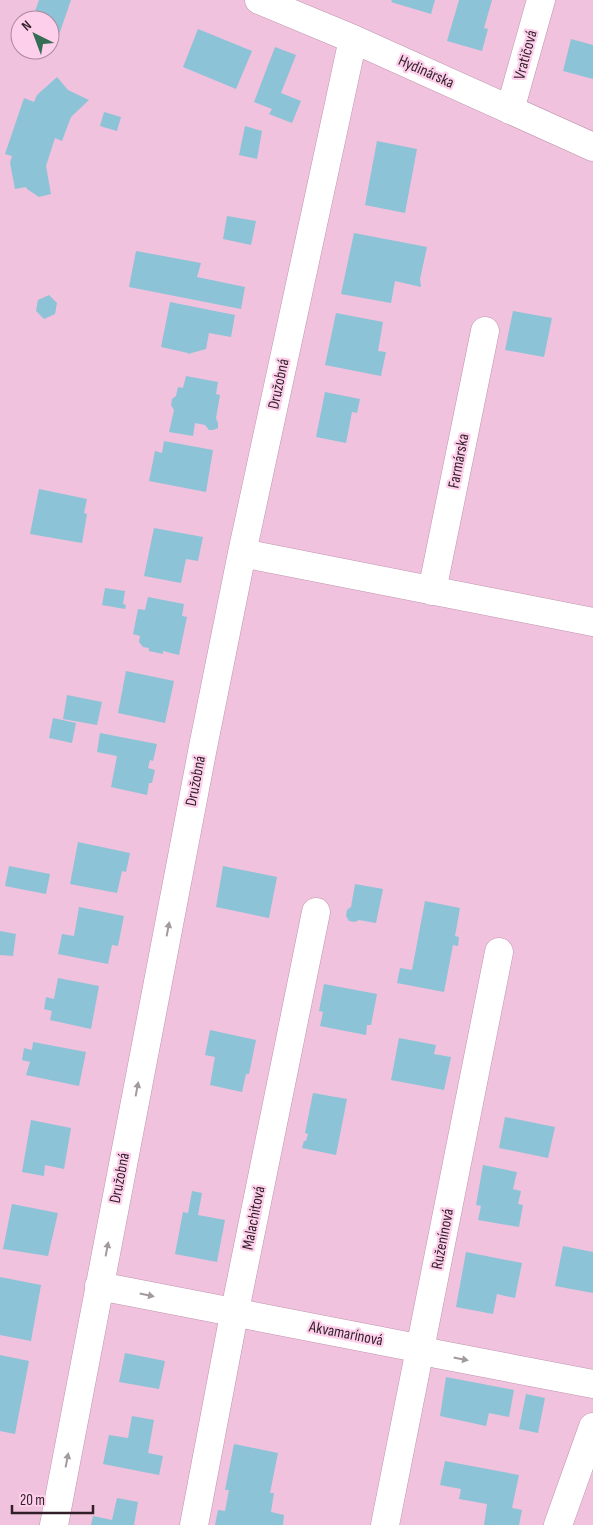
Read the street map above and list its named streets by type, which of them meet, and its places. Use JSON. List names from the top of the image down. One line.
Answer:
{"streets":{"street":["Vratičová","Hydinárska","Družobná","Farmárska","Malachitová","Ruženínová","Akvamarínová"]},"crossings":[["Vratičová","Hydinárska"],["Hydinárska","Družobná"],["Družobná","Akvamarínová"],["Malachitová","Akvamarínová"],["Ruženínová","Akvamarínová"]],"one_way":["Družobná","Akvamarínová"],"scale_bar":"20 m","north":"top left"}
